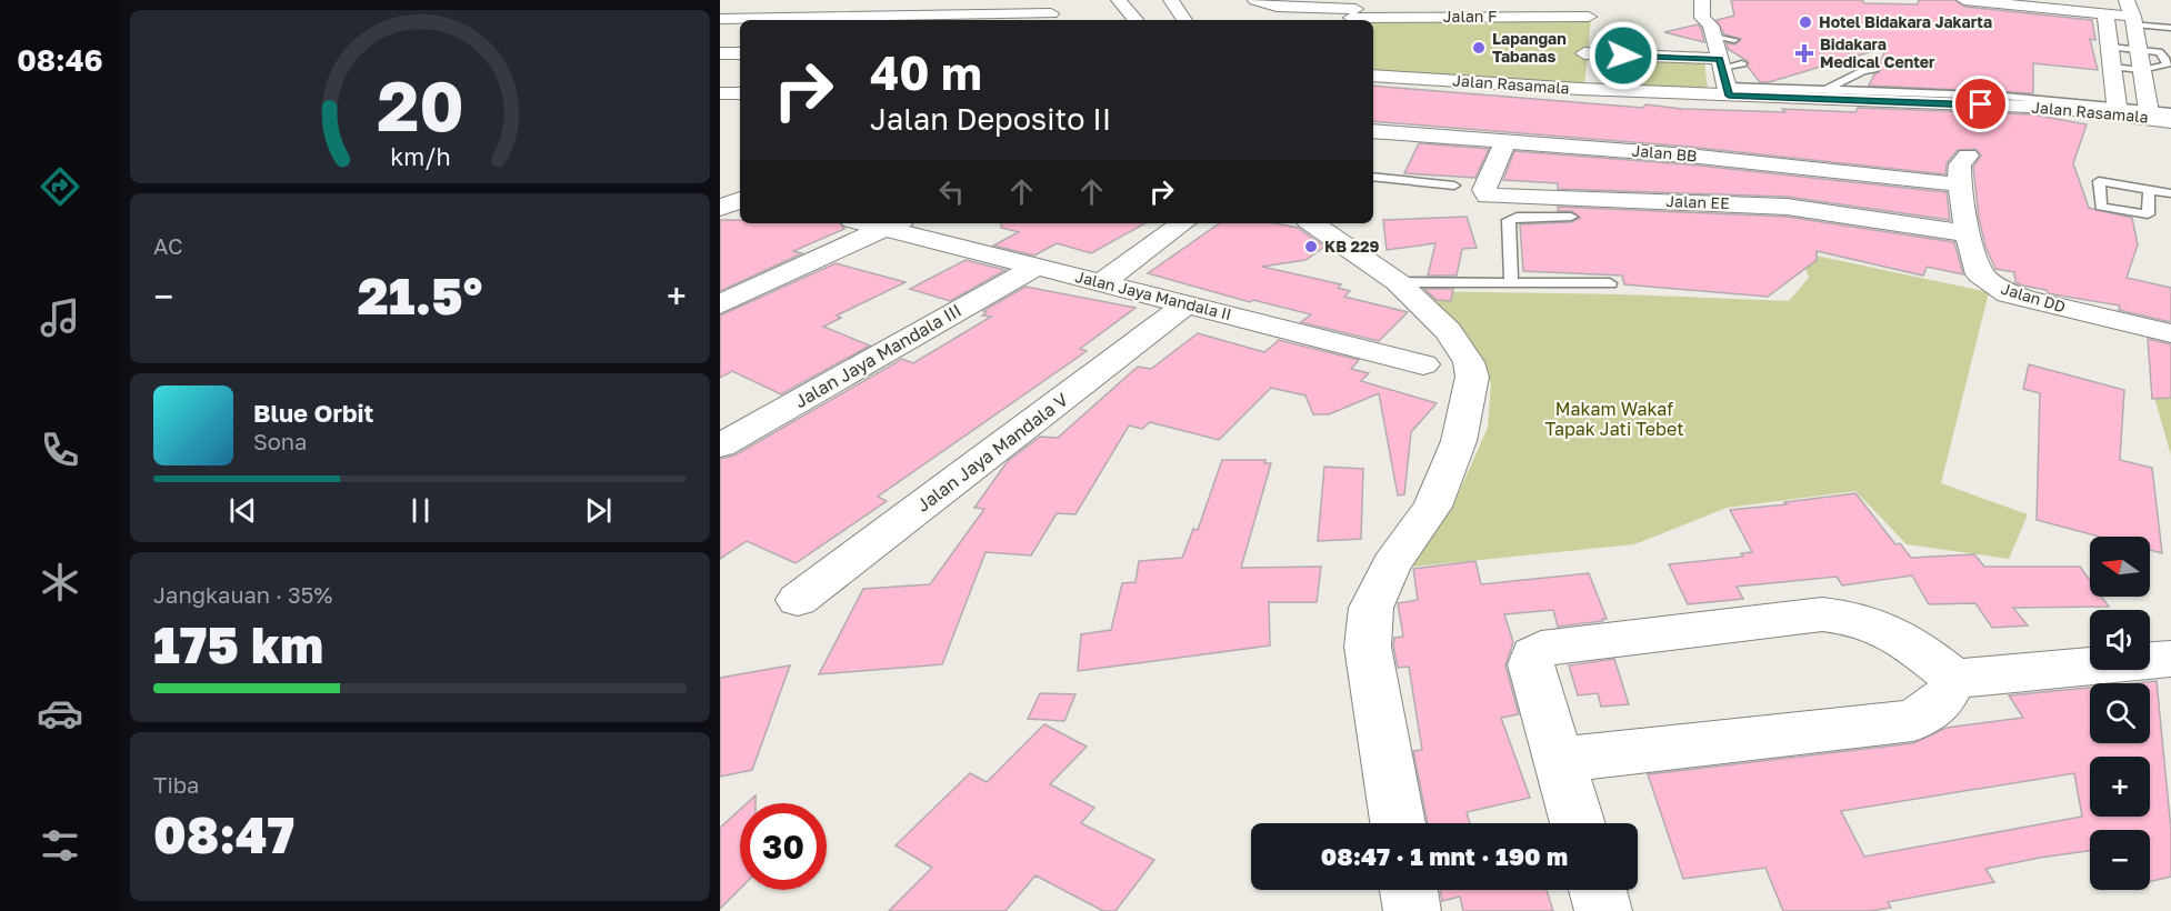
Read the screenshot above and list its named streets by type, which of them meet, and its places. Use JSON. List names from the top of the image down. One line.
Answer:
{"streets":{"street":["Jalan F","Jalan Rasamala","Jalan BB","Jalan EE","Jalan Jaya Mandala II","Jalan DD","Jalan Jaya Mandala III","Jalan Jaya Mandala V"]},"crossings":[["Jalan BB","Jalan EE"],["Jalan BB","Jalan DD"],["Jalan EE","Jalan DD"],["Jalan Jaya Mandala II","Jalan Jaya Mandala III"],["Jalan Jaya Mandala II","Jalan Jaya Mandala V"]],"parks":["Makam Wakaf Tapak Jati Tebet"],"places":{"other":["Hotel Bidakara Jakarta","Lapangan Tabanas","KB 229"],"health":["Bidakara Medical Center"]},"north":"left","page":{"tabs":"08:46","turn":["40 m","Jalan Deposito II"],"tile":["AC",["Jangkauan · 35%","175 km"],["Tiba","08:47"]],"heat":["−","21.5°","+"],"song":["Blue Orbit","Sona"],"map_buttons":["+","−"],"limit":"30","trip":"08:47 · 1 mnt · 190 m","gauge":["20","km/h"]}}
